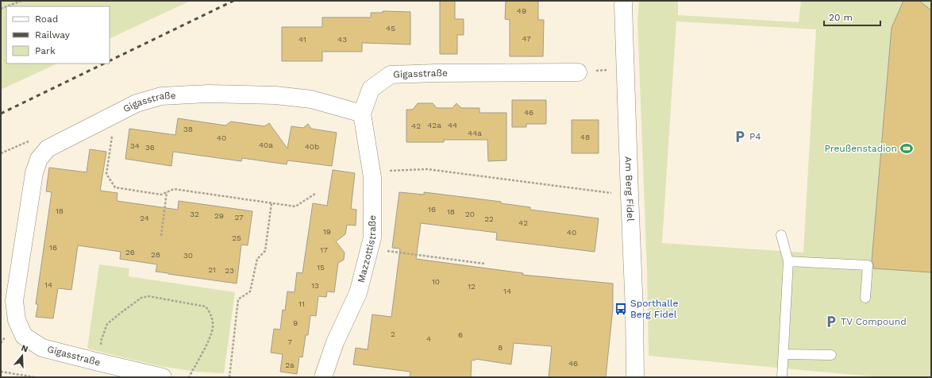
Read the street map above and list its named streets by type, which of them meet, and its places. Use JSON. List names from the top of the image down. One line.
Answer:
{"streets":{"street":["Gigasstraße","Am Berg Fidel","Mazzottistraße"]},"crossings":[["Gigasstraße","Mazzottistraße"]],"places":{"parking":["P4","TV Compound"],"sports":["Preußenstadion"],"bus stop":["Sporthalle Berg Fidel"]},"house_numbers":["49","45","47","41","43","46","42a","44","42","38","44a","48","40","40a","34","40b","36","16","18","18","32","20","29","27","24","22","42","19","40","25","16","17","26","28","30","15","21","23","10","14","13","12","14","11","9","2","6","4","7","8","46","2a"],"legend":["Road","Railway","Park"],"scale_bar":"20 m","north":"top"}
